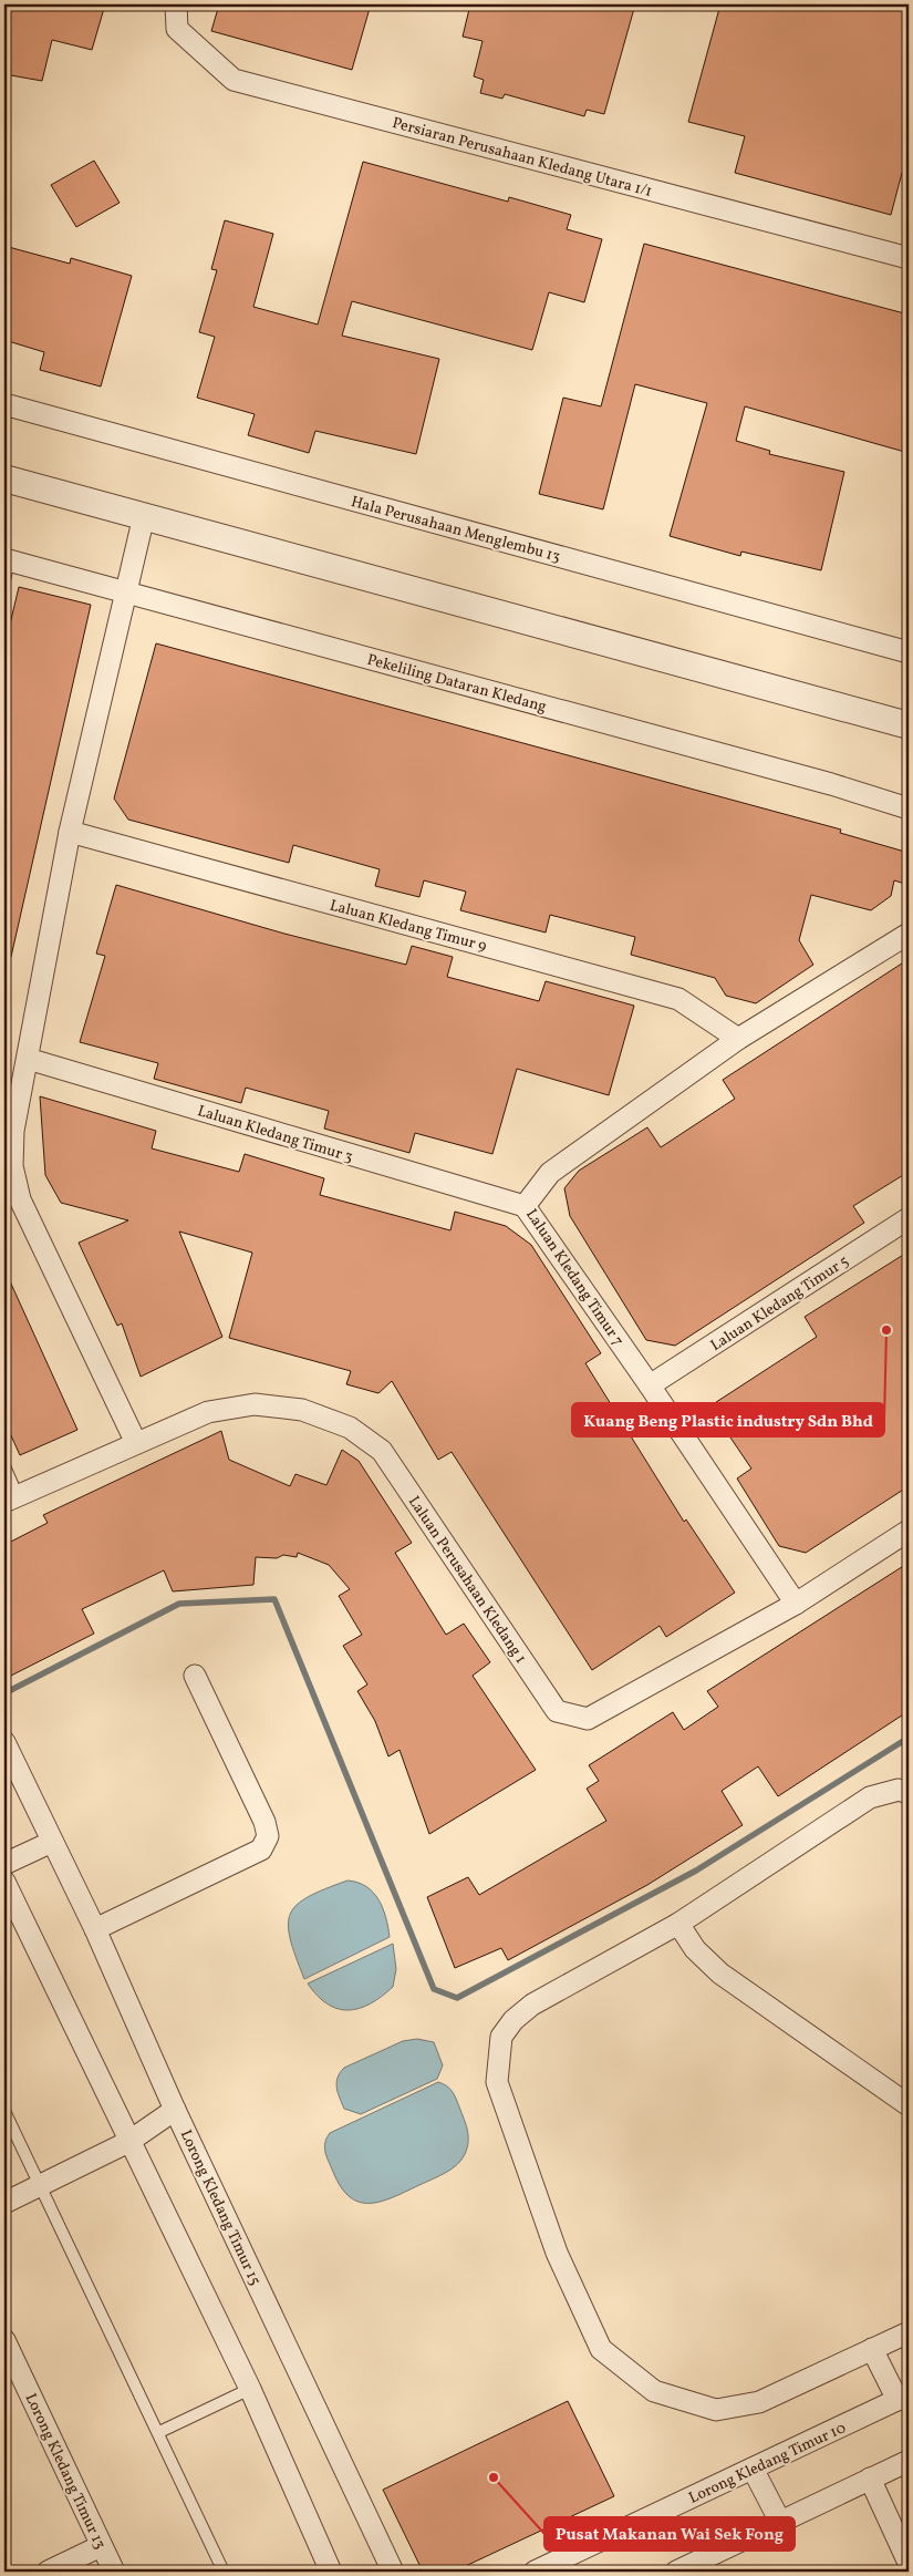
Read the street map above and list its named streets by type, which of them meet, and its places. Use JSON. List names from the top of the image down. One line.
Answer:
{"streets":{"street":["Persiaran Perusahaan Kledang Utara 1/1","Hala Perusahaan Menglembu 13","Pekeliling Dataran Kledang","Laluan Kledang Timur 9","Laluan Kledang Timur 3","Laluan Kledang Timur 7","Laluan Kledang Timur 5","Laluan Perusahaan Kledang 1","Lorong Kledang Timur 15","Lorong Kledang Timur 10","Lorong Kledang Timur 13"]},"crossings":[["Laluan Kledang Timur 9","Laluan Kledang Timur 7"],["Laluan Kledang Timur 3","Laluan Kledang Timur 7"],["Laluan Kledang Timur 7","Laluan Kledang Timur 5"],["Laluan Kledang Timur 7","Laluan Perusahaan Kledang 1"]],"places":["Kuang Beng Plastic industry Sdn Bhd","Pusat Makanan Wai Sek Fong"]}
